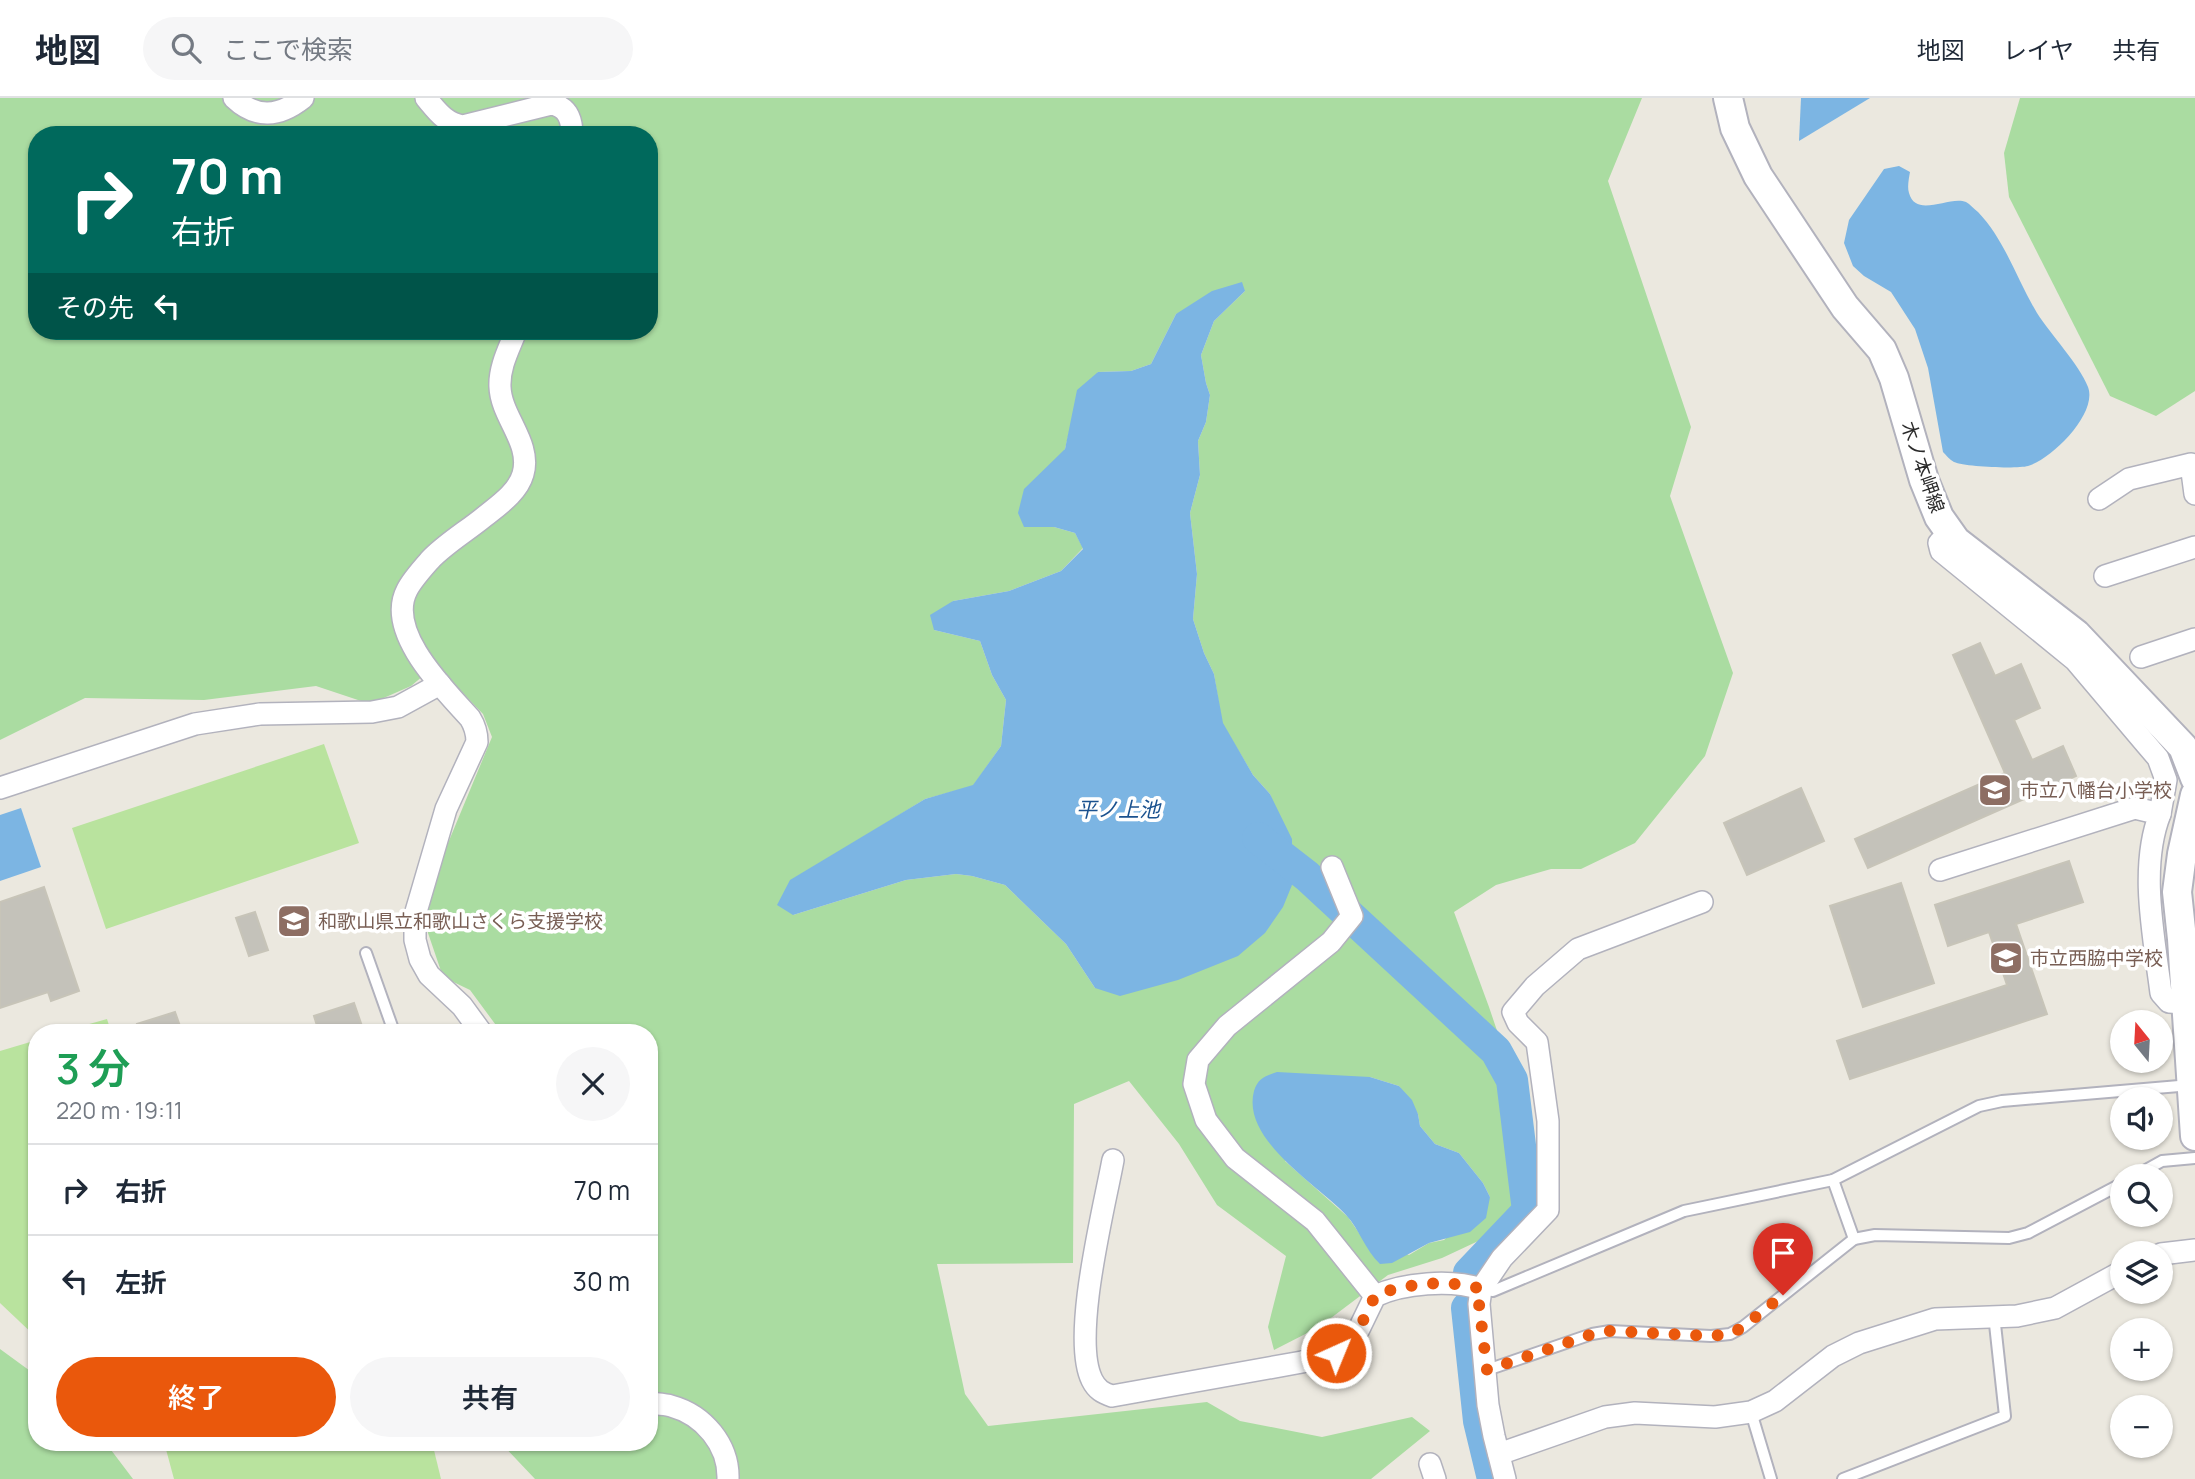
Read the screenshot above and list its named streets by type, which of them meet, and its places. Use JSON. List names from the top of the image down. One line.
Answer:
{"streets":{"main road":["木ノ本岬線"]},"water":["平ノ上池"],"places":{"school or university":["市立八幡台小学校","和歌山県立和歌山さくら支援学校","市立西脇中学校"]},"north":"top","page":{"header":"地図","search":"ここで検索","nav":["地図","レイヤ","共有"],"turn":["70 m","右折"],"then":"その先","map_buttons":["+","−"],"heading":["3 分","220 m · 19:11"],"list":[{"name":"右折","value":"70 m"},{"name":"左折","value":"30 m"}],"buttons":["終了","共有"]}}
